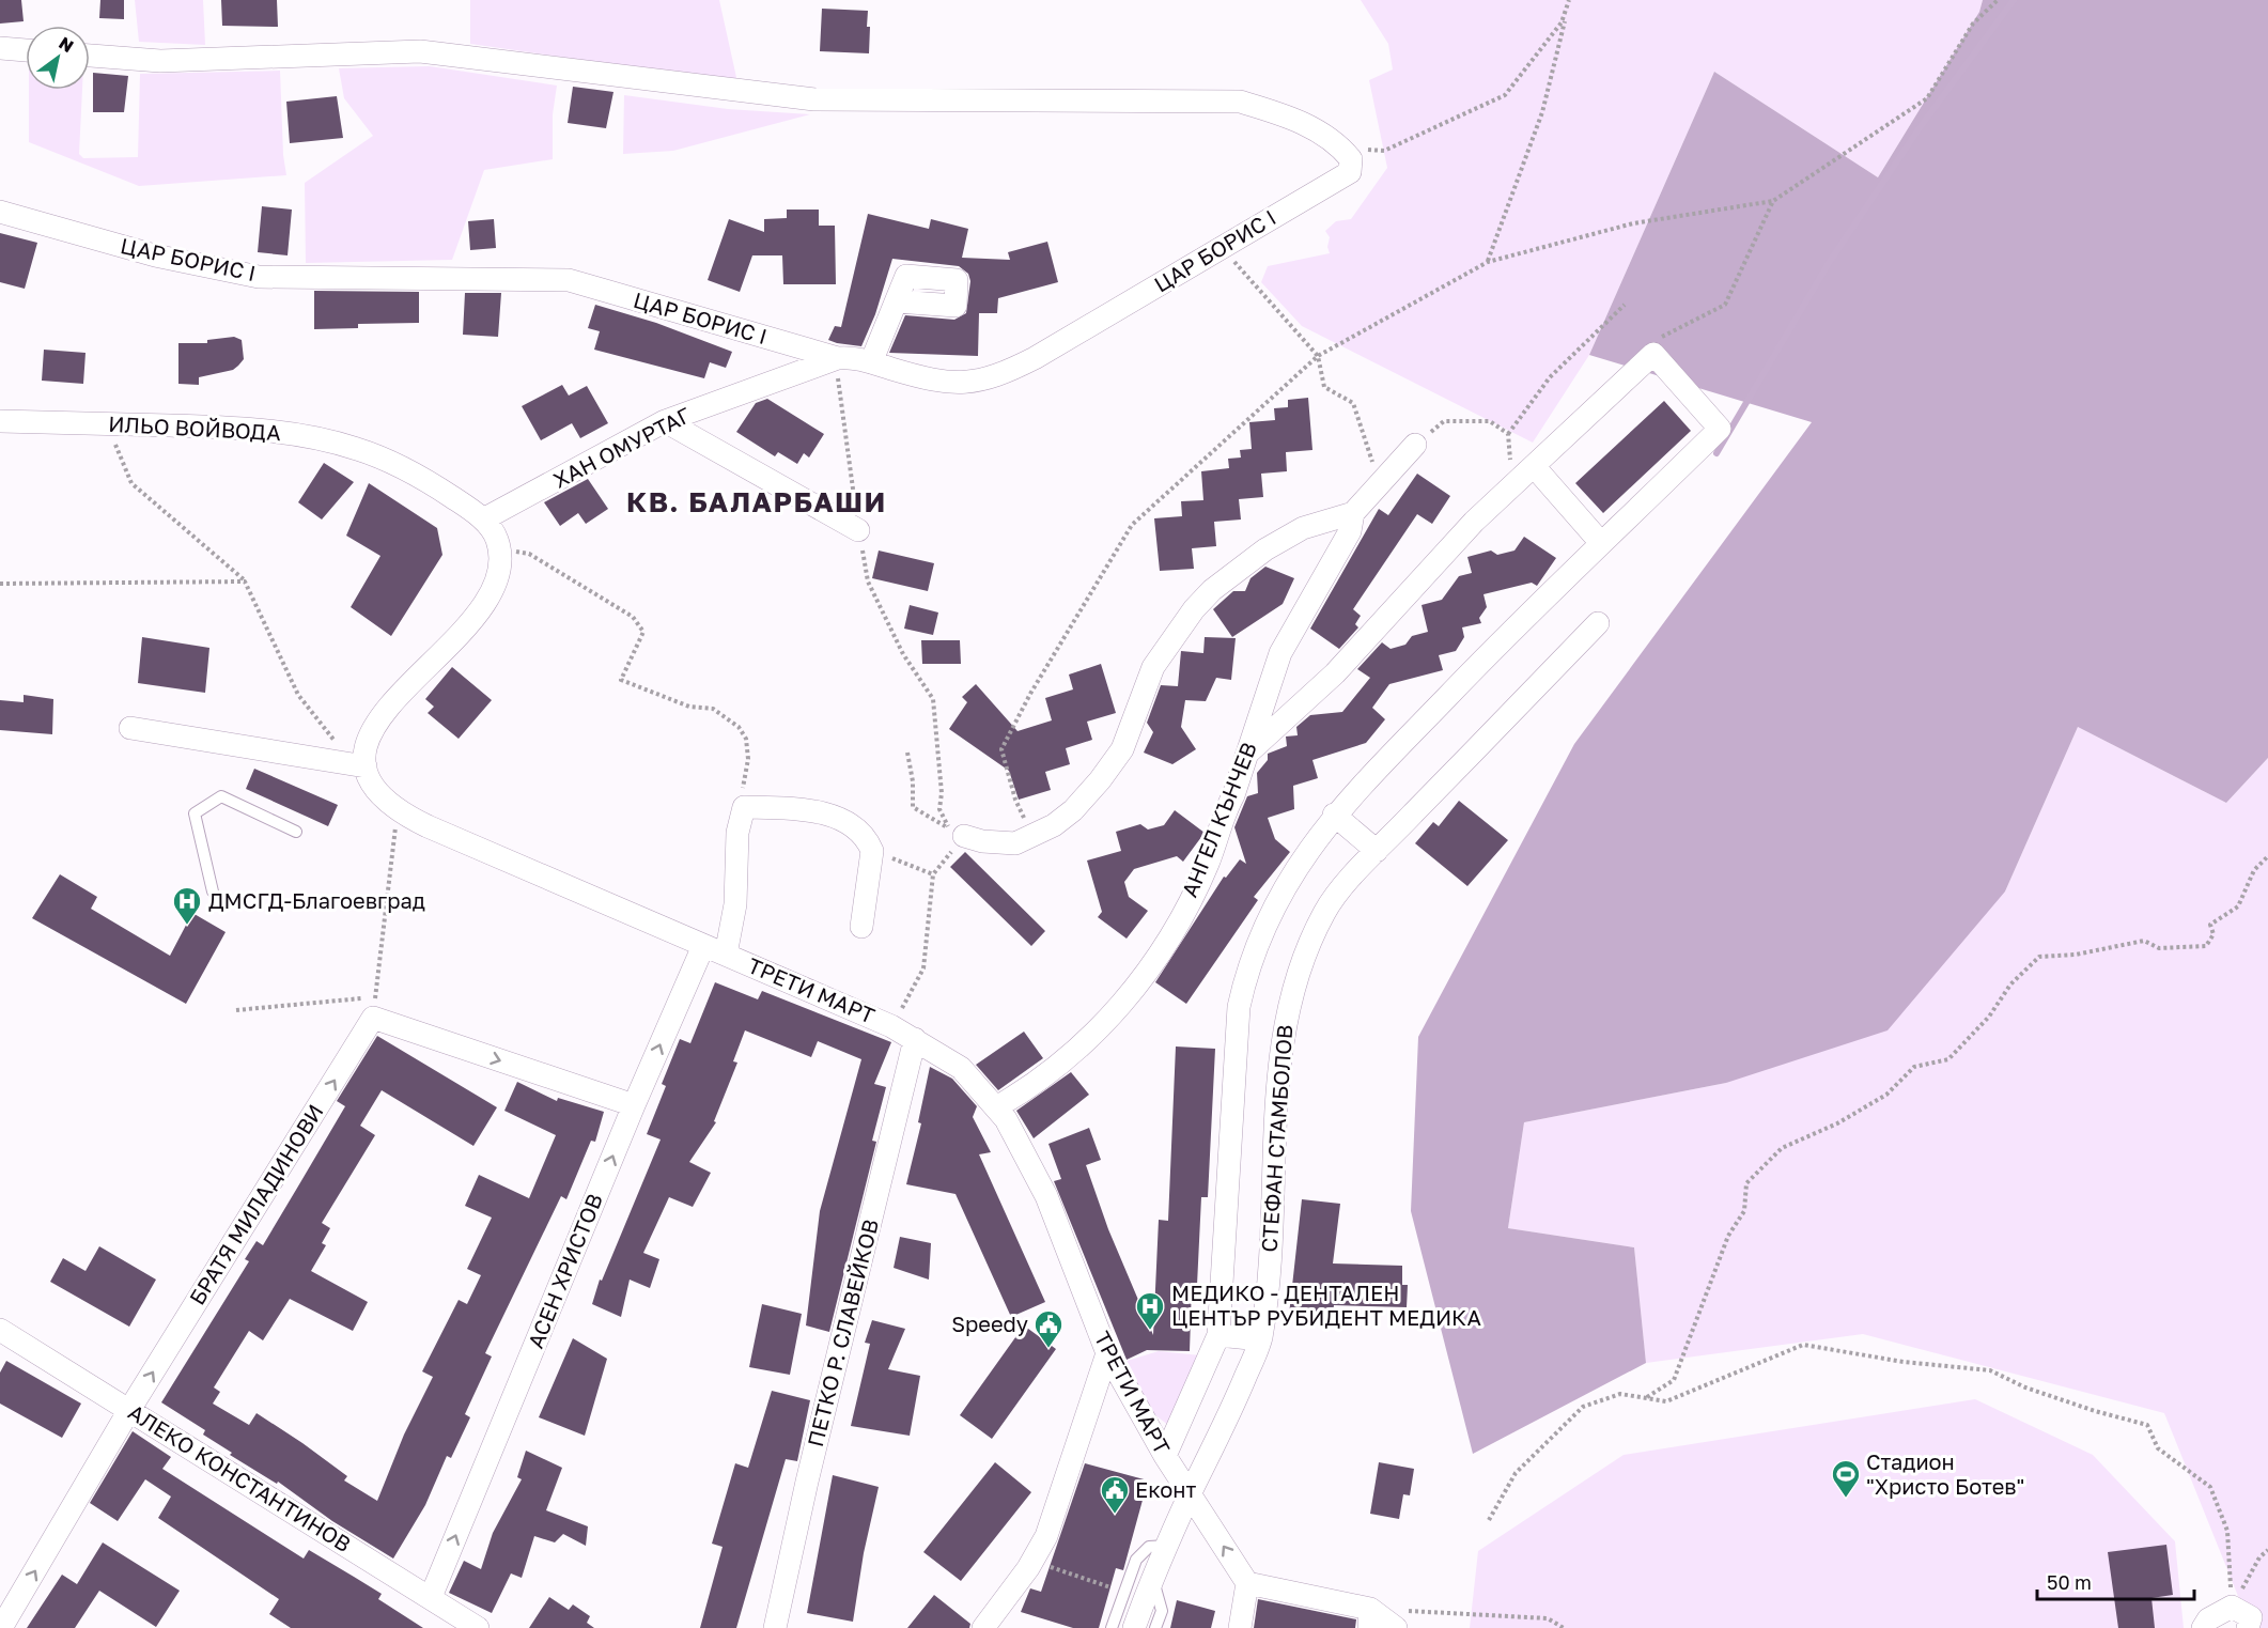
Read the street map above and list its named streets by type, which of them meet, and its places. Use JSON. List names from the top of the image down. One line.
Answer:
{"streets":{"street":["ЦАР БОРИС I","ИЛЬО ВОЙВОДА","ХАН ОМУРТАГ","АНГЕЛ КЪНЧЕВ","ТРЕТИ МАРТ","СТЕФАН СТАМБОЛОВ","БРАТЯ МИЛАДИНОВИ","АСЕН ХРИСТОВ","ПЕТКО Р. СЛАВЕЙКОВ","АЛЕКО КОНСТАНТИНОВ"]},"crossings":[["ЦАР БОРИС I","ХАН ОМУРТАГ"],["ИЛЬО ВОЙВОДА","ХАН ОМУРТАГ"],["АНГЕЛ КЪНЧЕВ","ТРЕТИ МАРТ"],["ТРЕТИ МАРТ","СТЕФАН СТАМБОЛОВ"],["ТРЕТИ МАРТ","АСЕН ХРИСТОВ"],["ТРЕТИ МАРТ","ПЕТКО Р. СЛАВЕЙКОВ"],["БРАТЯ МИЛАДИНОВИ","АЛЕКО КОНСТАНТИНОВ"],["АСЕН ХРИСТОВ","АЛЕКО КОНСТАНТИНОВ"]],"one_way":["БРАТЯ МИЛАДИНОВИ","АСЕН ХРИСТОВ"],"districts":["КВ. БАЛАРБАШИ"],"places":{"hospital":["ДМСГД-Благоевград","МЕДИКО - ДЕНТАЛЕН ЦЕНТЪР РУБИДЕНТ МЕДИКА"],"public building":["Speedy","Еконт"],"sports":["Стадион \"Христо Ботев\""]},"scale_bar":"50 m","north":"top right"}
